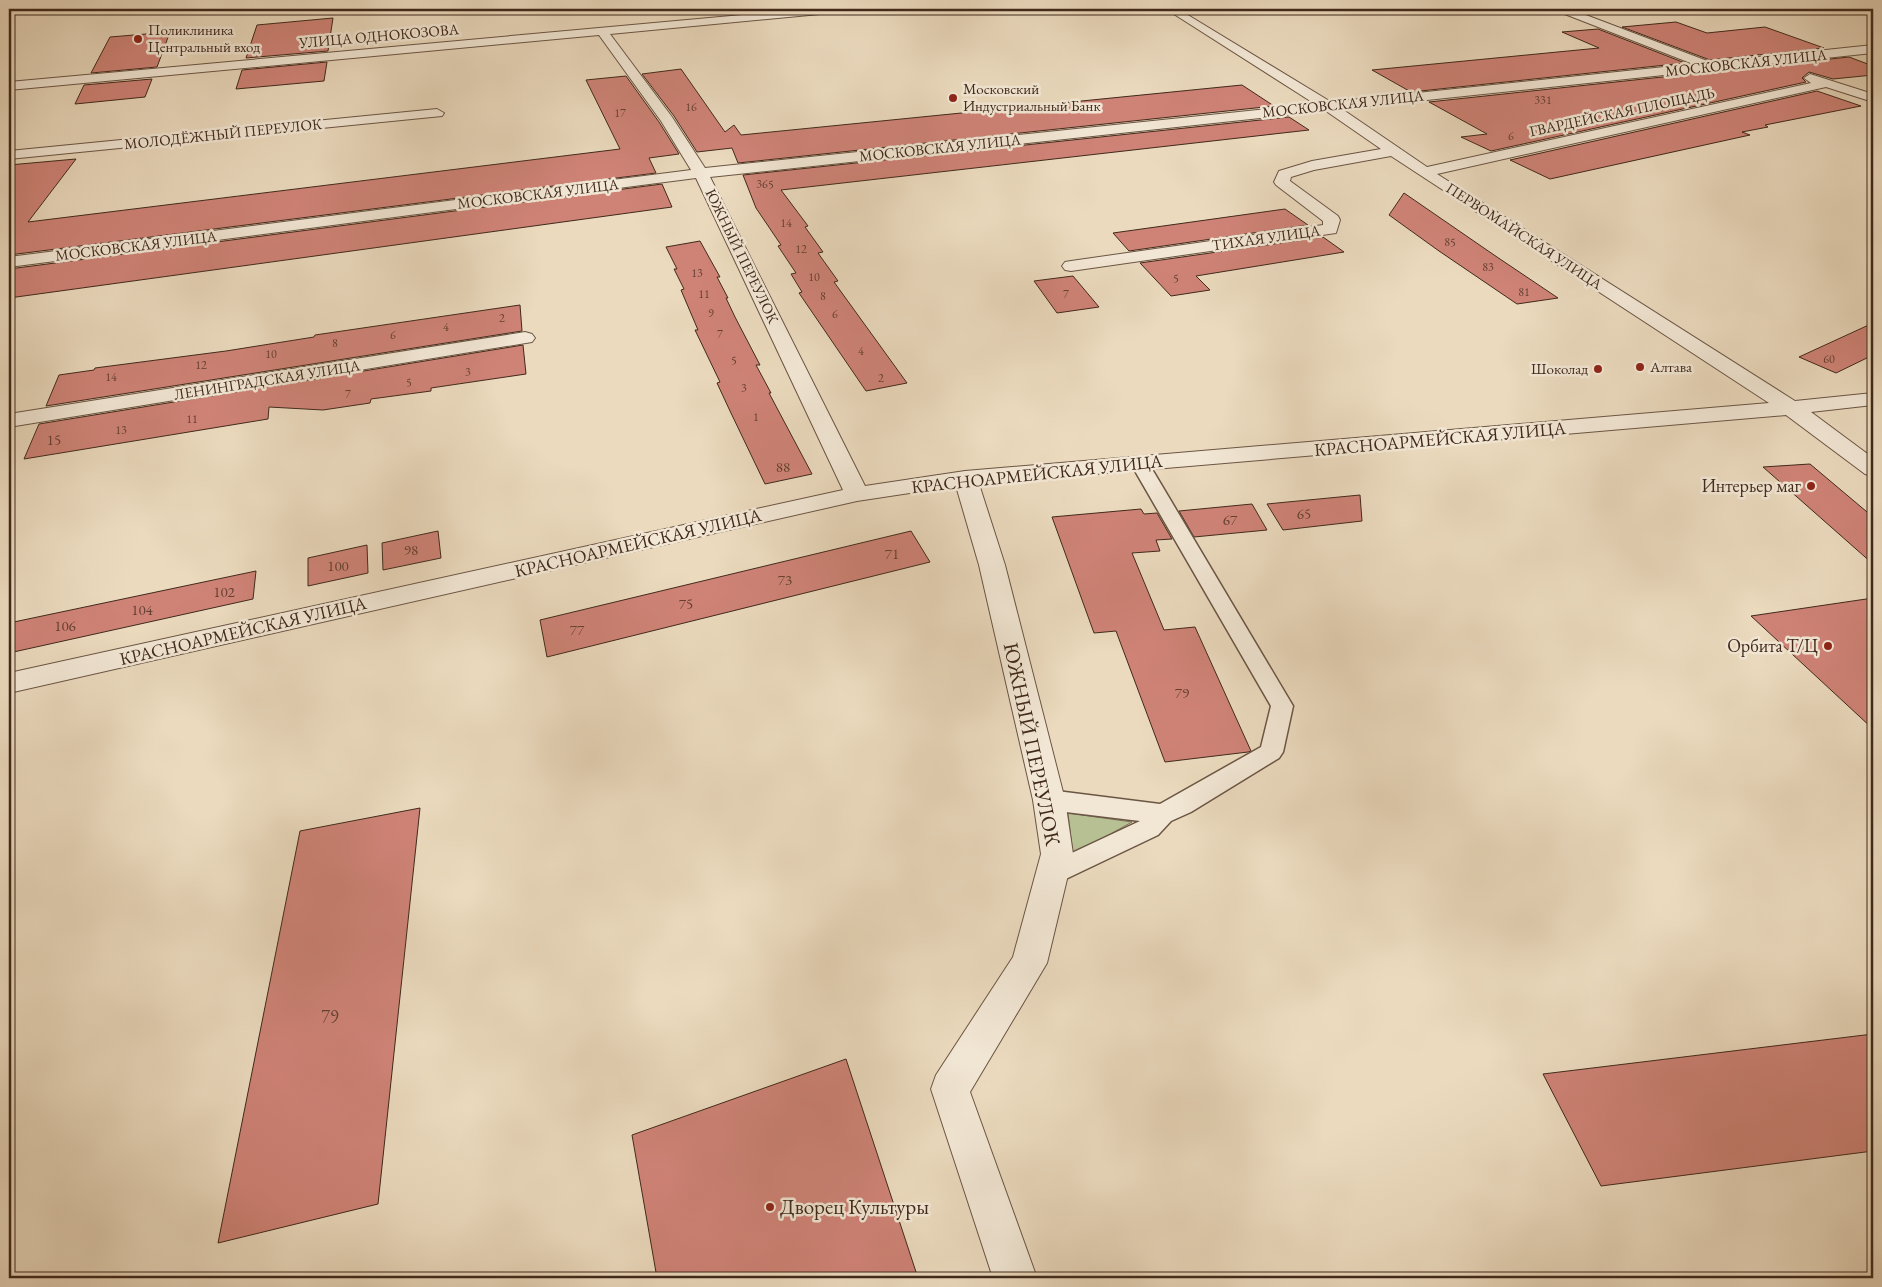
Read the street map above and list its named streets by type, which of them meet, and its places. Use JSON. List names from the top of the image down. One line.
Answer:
{"streets":{"street":["УЛИЦА ОДНОКОЗОВА","МОСКОВСКАЯ УЛИЦА","ГВАРДЕЙСКАЯ ПЛОЩАДЬ","МОЛОДЁЖНЫЙ ПЕРЕУЛОК","ПЕРВОМАЙСКАЯ УЛИЦА","ТИХАЯ УЛИЦА","ЮЖНЫЙ ПЕРЕУЛОК","ЛЕНИНГРАДСКАЯ УЛИЦА","КРАСНОАРМЕЙСКАЯ УЛИЦА"]},"crossings":[["УЛИЦА ОДНОКОЗОВА","ЮЖНЫЙ ПЕРЕУЛОК"],["МОСКОВСКАЯ УЛИЦА","ПЕРВОМАЙСКАЯ УЛИЦА"],["МОСКОВСКАЯ УЛИЦА","ЮЖНЫЙ ПЕРЕУЛОК"],["ГВАРДЕЙСКАЯ ПЛОЩАДЬ","ПЕРВОМАЙСКАЯ УЛИЦА"],["ПЕРВОМАЙСКАЯ УЛИЦА","ТИХАЯ УЛИЦА"],["ПЕРВОМАЙСКАЯ УЛИЦА","КРАСНОАРМЕЙСКАЯ УЛИЦА"],["ЮЖНЫЙ ПЕРЕУЛОК","КРАСНОАРМЕЙСКАЯ УЛИЦА"]],"places":["Поликлиника Центральный вход","Московский Индустриальный Банк","Алтава","Шоколад","Интерьер маг","Орбита Т/Ц","Дворец Культуры"],"house_numbers":["331","16","17","6","365","14","85","12","83","13","10","5","81","11","7","8","9","6","2","4","7","6","8","4","10","60","5","12","3","14","2","5","3","7","1","11","13","15","88","65","67","98","71","100","73","102","75","104","106","77","79","79"]}
